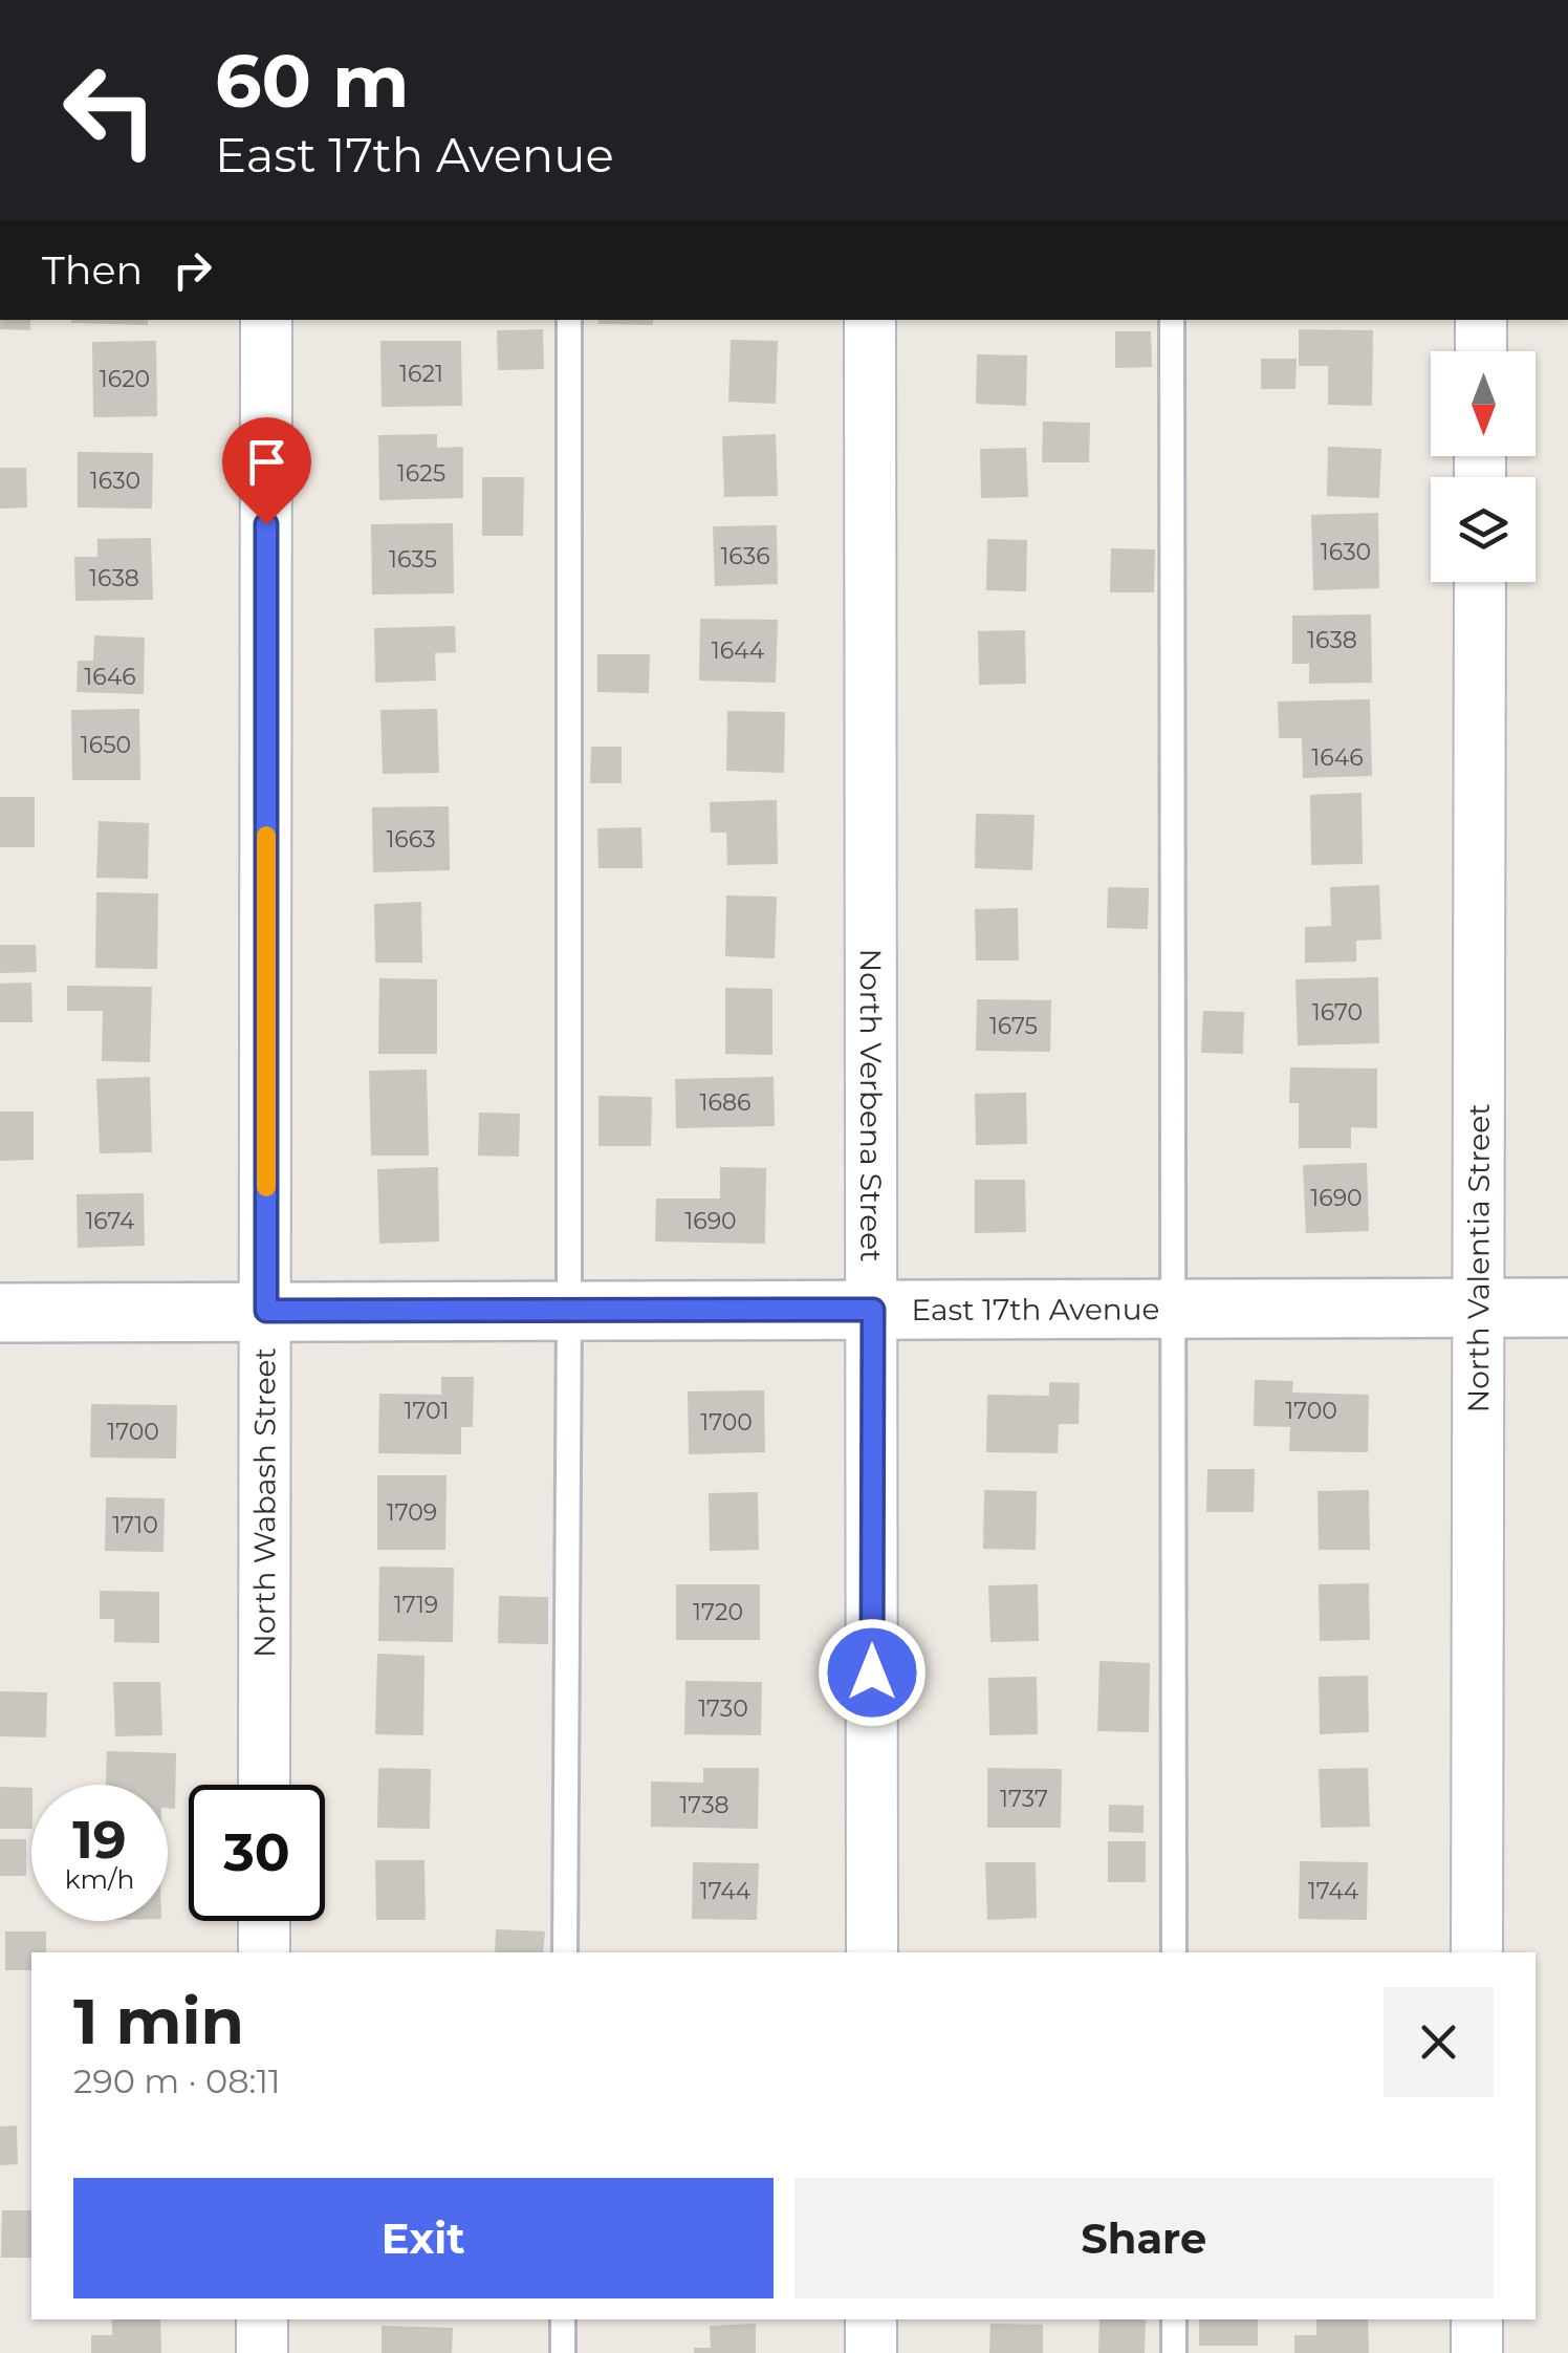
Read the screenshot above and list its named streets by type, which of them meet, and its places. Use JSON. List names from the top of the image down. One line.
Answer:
{"streets":{"street":["North Verbena Street","North Valentia Street","East 17th Avenue","North Wabash Street"]},"crossings":[["North Verbena Street","East 17th Avenue"],["North Valentia Street","East 17th Avenue"],["East 17th Avenue","North Wabash Street"]],"house_numbers":["1621","1620","1625","1630","1630","1636","1635","1638","1638","1644","1646","1650","1646","1663","1670","1675","1686","1690","1674","1690","1701","1700","1700","1700","1709","1710","1719","1720","1730","1737","1738","1744","1744"],"north":"bottom","page":{"turn":["60 m","East 17th Avenue"],"then":"Then","speed":"19 km/h","limit":"30","heading":["1 min","290 m · 08:11"],"buttons":["Exit","Share"]}}
